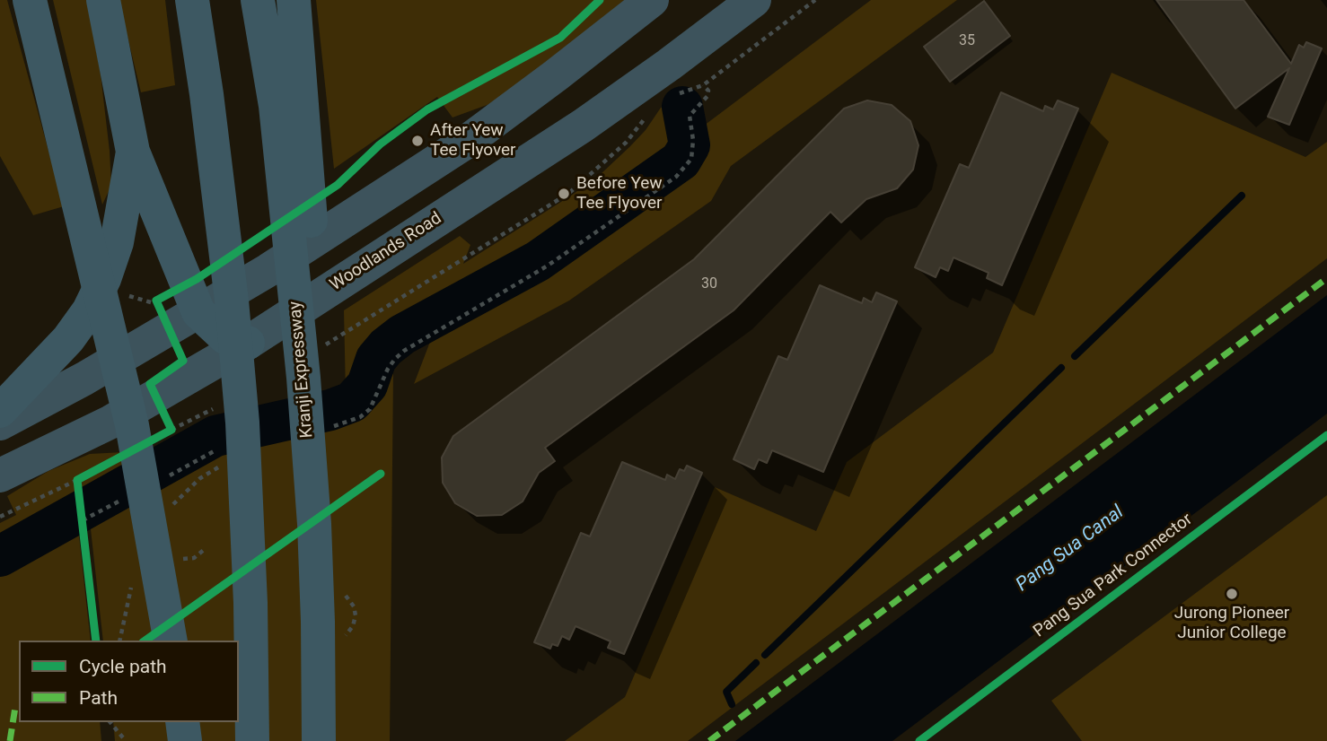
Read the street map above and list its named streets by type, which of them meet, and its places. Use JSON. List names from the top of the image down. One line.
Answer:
{"streets":{"highway":["Kranji Expressway"],"main road":["Woodlands Road"],"cycle path":["Pang Sua Park Connector"]},"water":["Pang Sua Canal"],"places":["After Yew Tee Flyover","Before Yew Tee Flyover","Jurong Pioneer Junior College"],"house_numbers":["35","30"],"legend":["Cycle path","Path"]}
